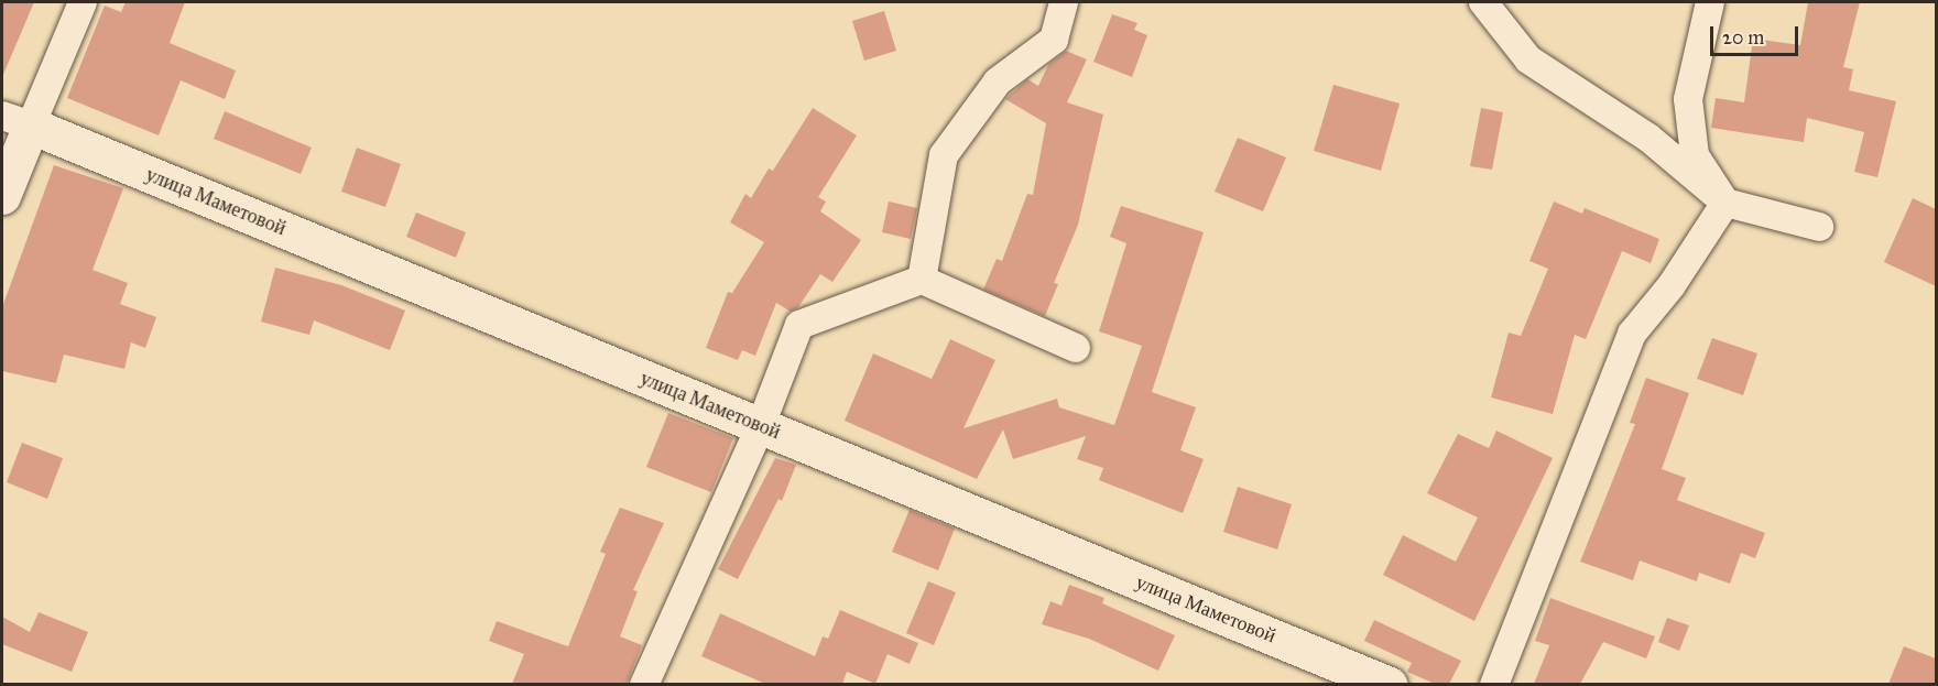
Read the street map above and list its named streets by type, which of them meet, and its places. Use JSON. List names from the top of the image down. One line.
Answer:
{"streets":{"street":["улица Маметовой"]},"scale_bar":"20 m"}
